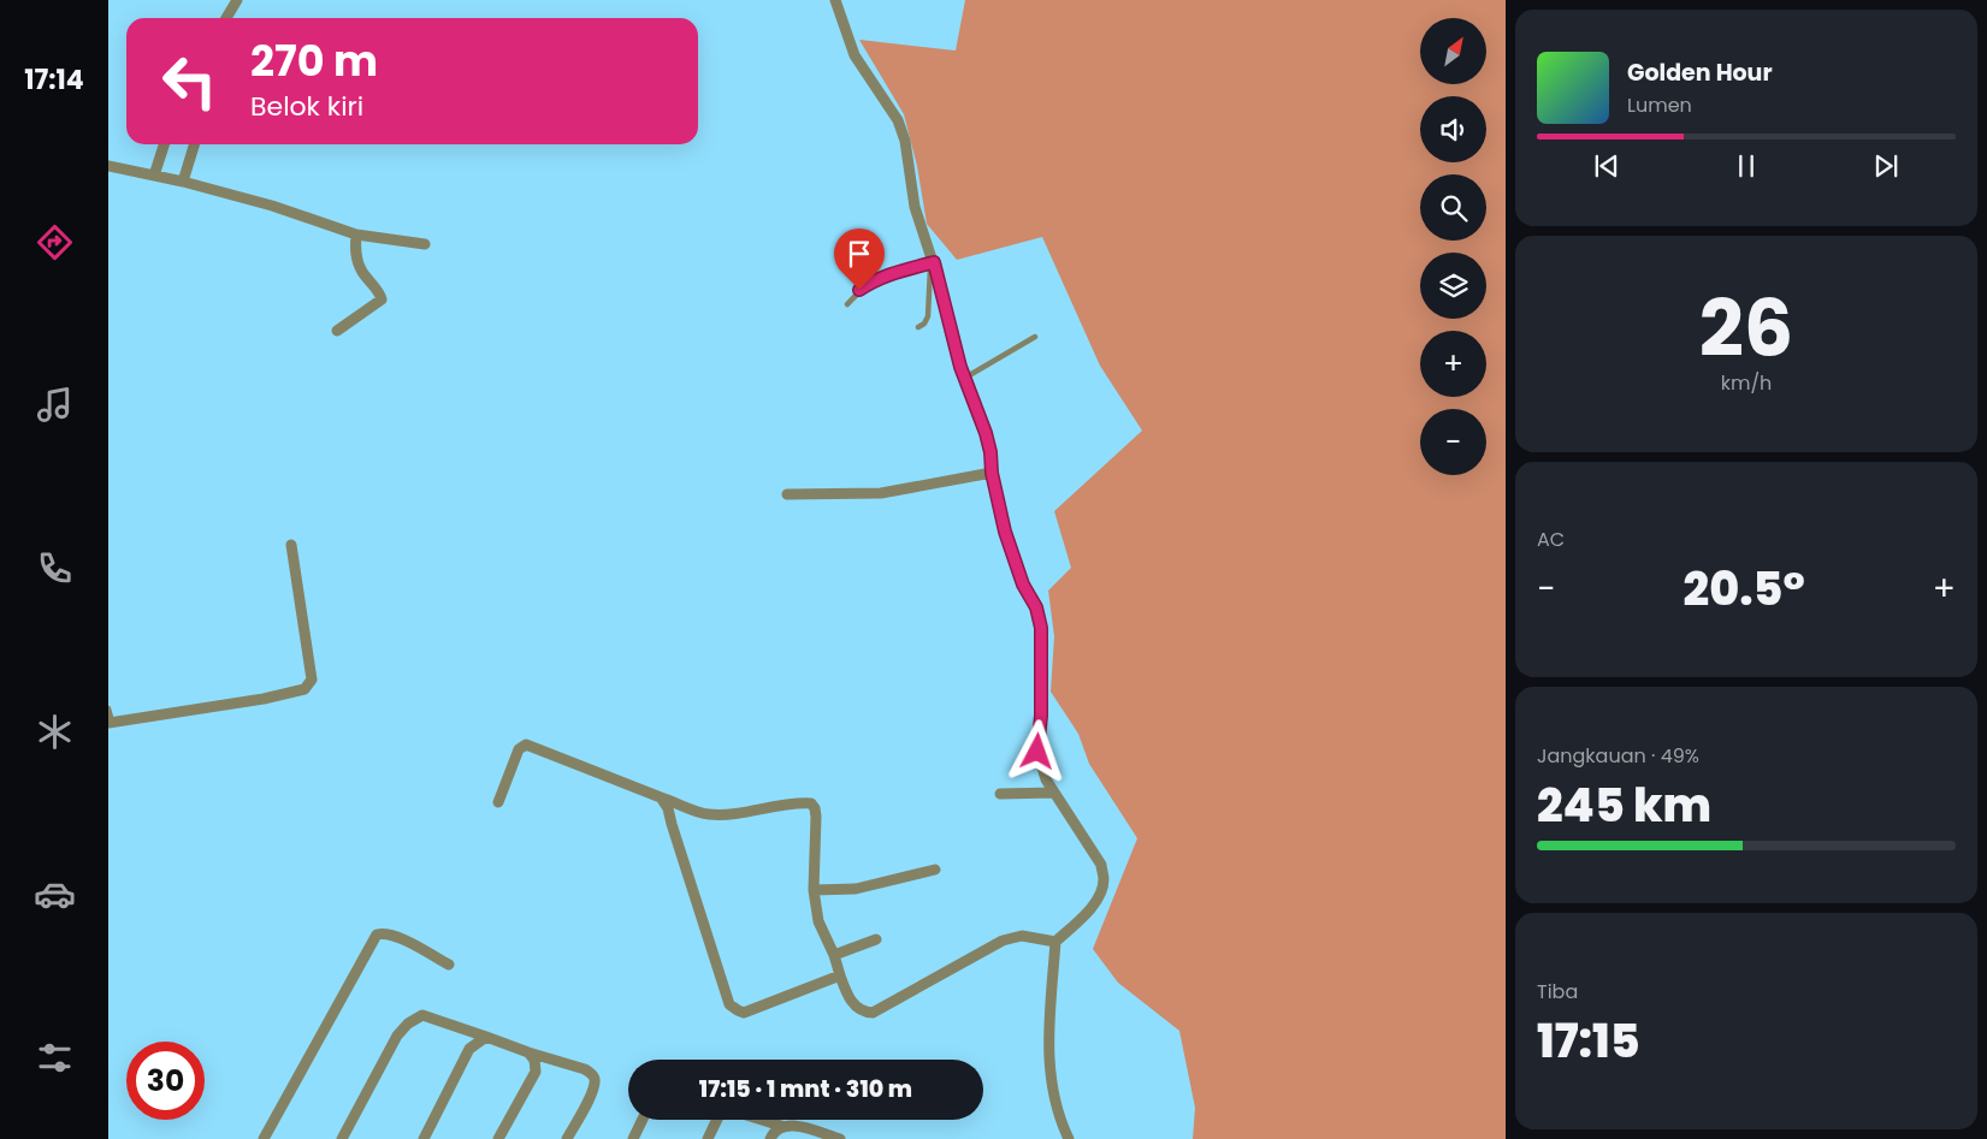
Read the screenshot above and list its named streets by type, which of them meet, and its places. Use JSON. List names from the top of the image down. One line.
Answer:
{"north":"top right","page":{"tabs":"17:14","map_buttons":["+","−"],"turn":["270 m","Belok kiri"],"song":["Golden Hour","Lumen"],"tile":[["26","km/h"],"AC",["Jangkauan · 49%","245 km"],["Tiba","17:15"]],"heat":["−","20.5°","+"],"limit":"30","trip":"17:15 · 1 mnt · 310 m"}}
